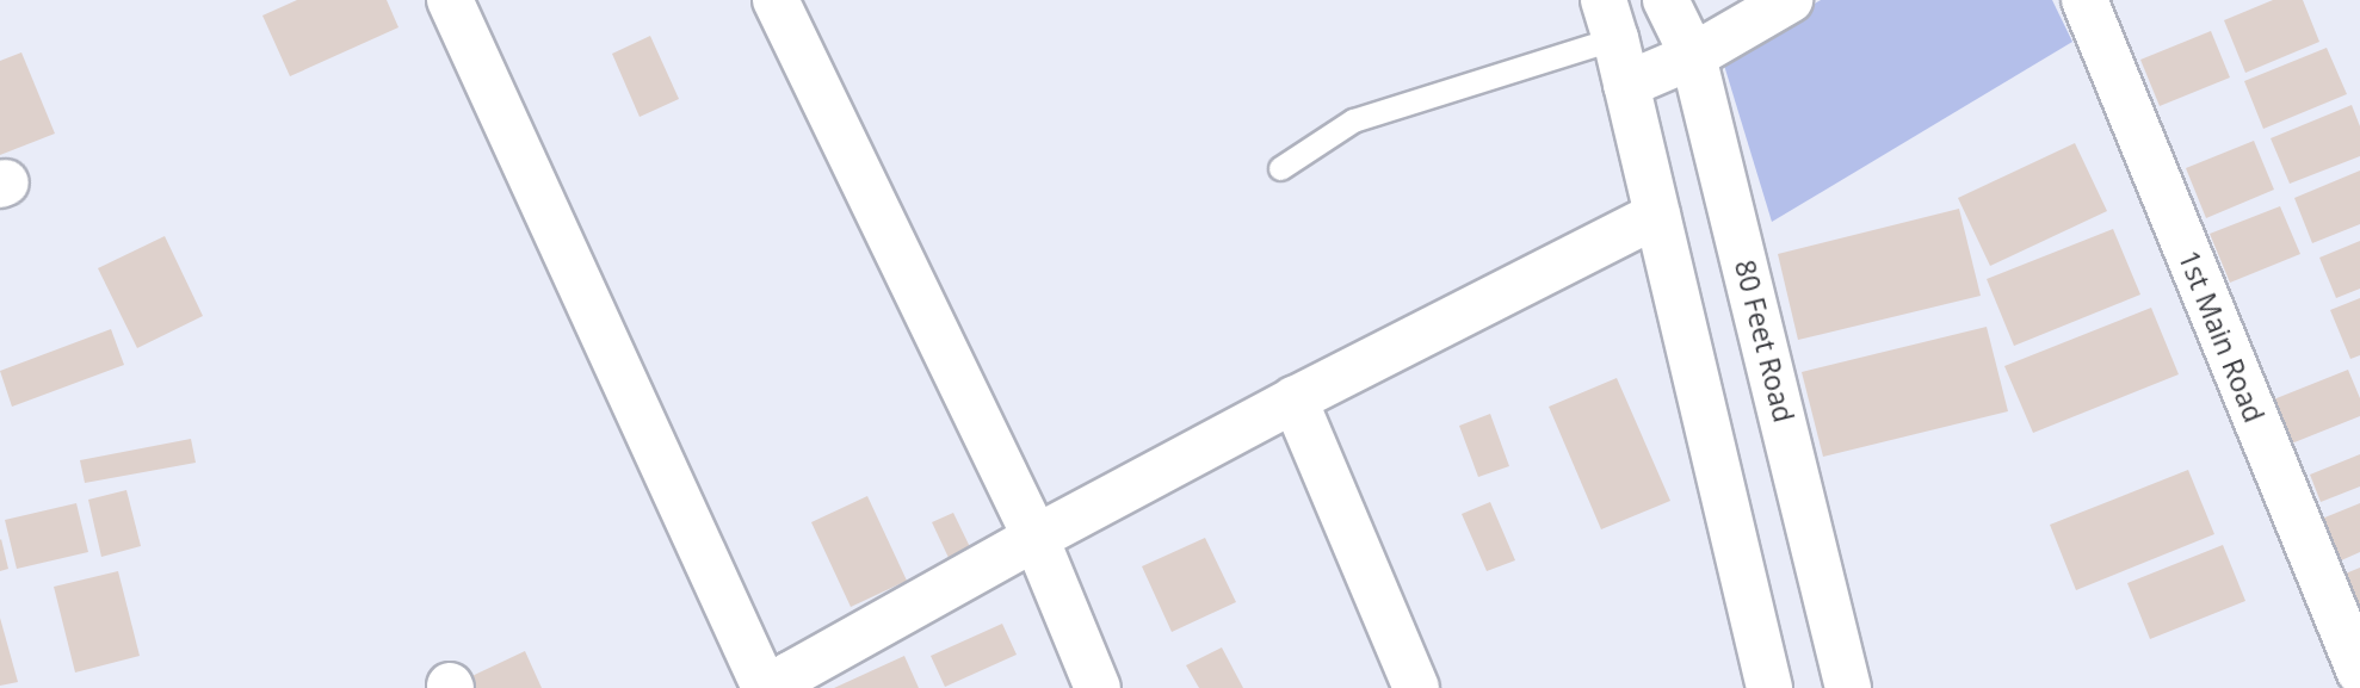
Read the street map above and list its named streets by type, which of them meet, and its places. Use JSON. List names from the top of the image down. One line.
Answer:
{"streets":{"street":["1st Main Road","80 Feet Road"]}}
